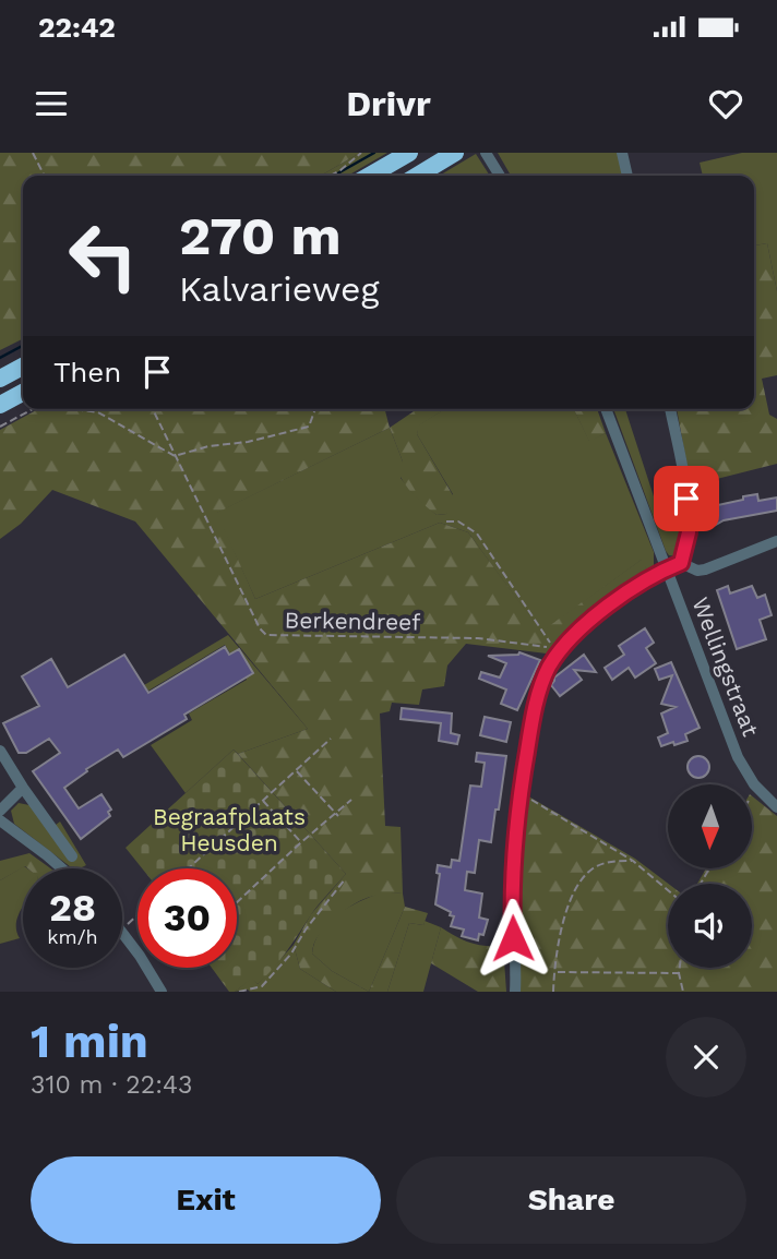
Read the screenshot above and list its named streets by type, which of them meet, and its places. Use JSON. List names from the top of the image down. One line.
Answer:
{"streets":{"street":["Wellingstraat"],"path":["Berkendreef"]},"parks":["Begraafplaats Heusden"],"north":"bottom","page":{"status":"22:42","header":"Drivr","turn":["270 m","Kalvarieweg"],"then":"Then","speed":"28 km/h","limit":"30","heading":["1 min","310 m · 22:43"],"buttons":["Exit","Share"]}}
